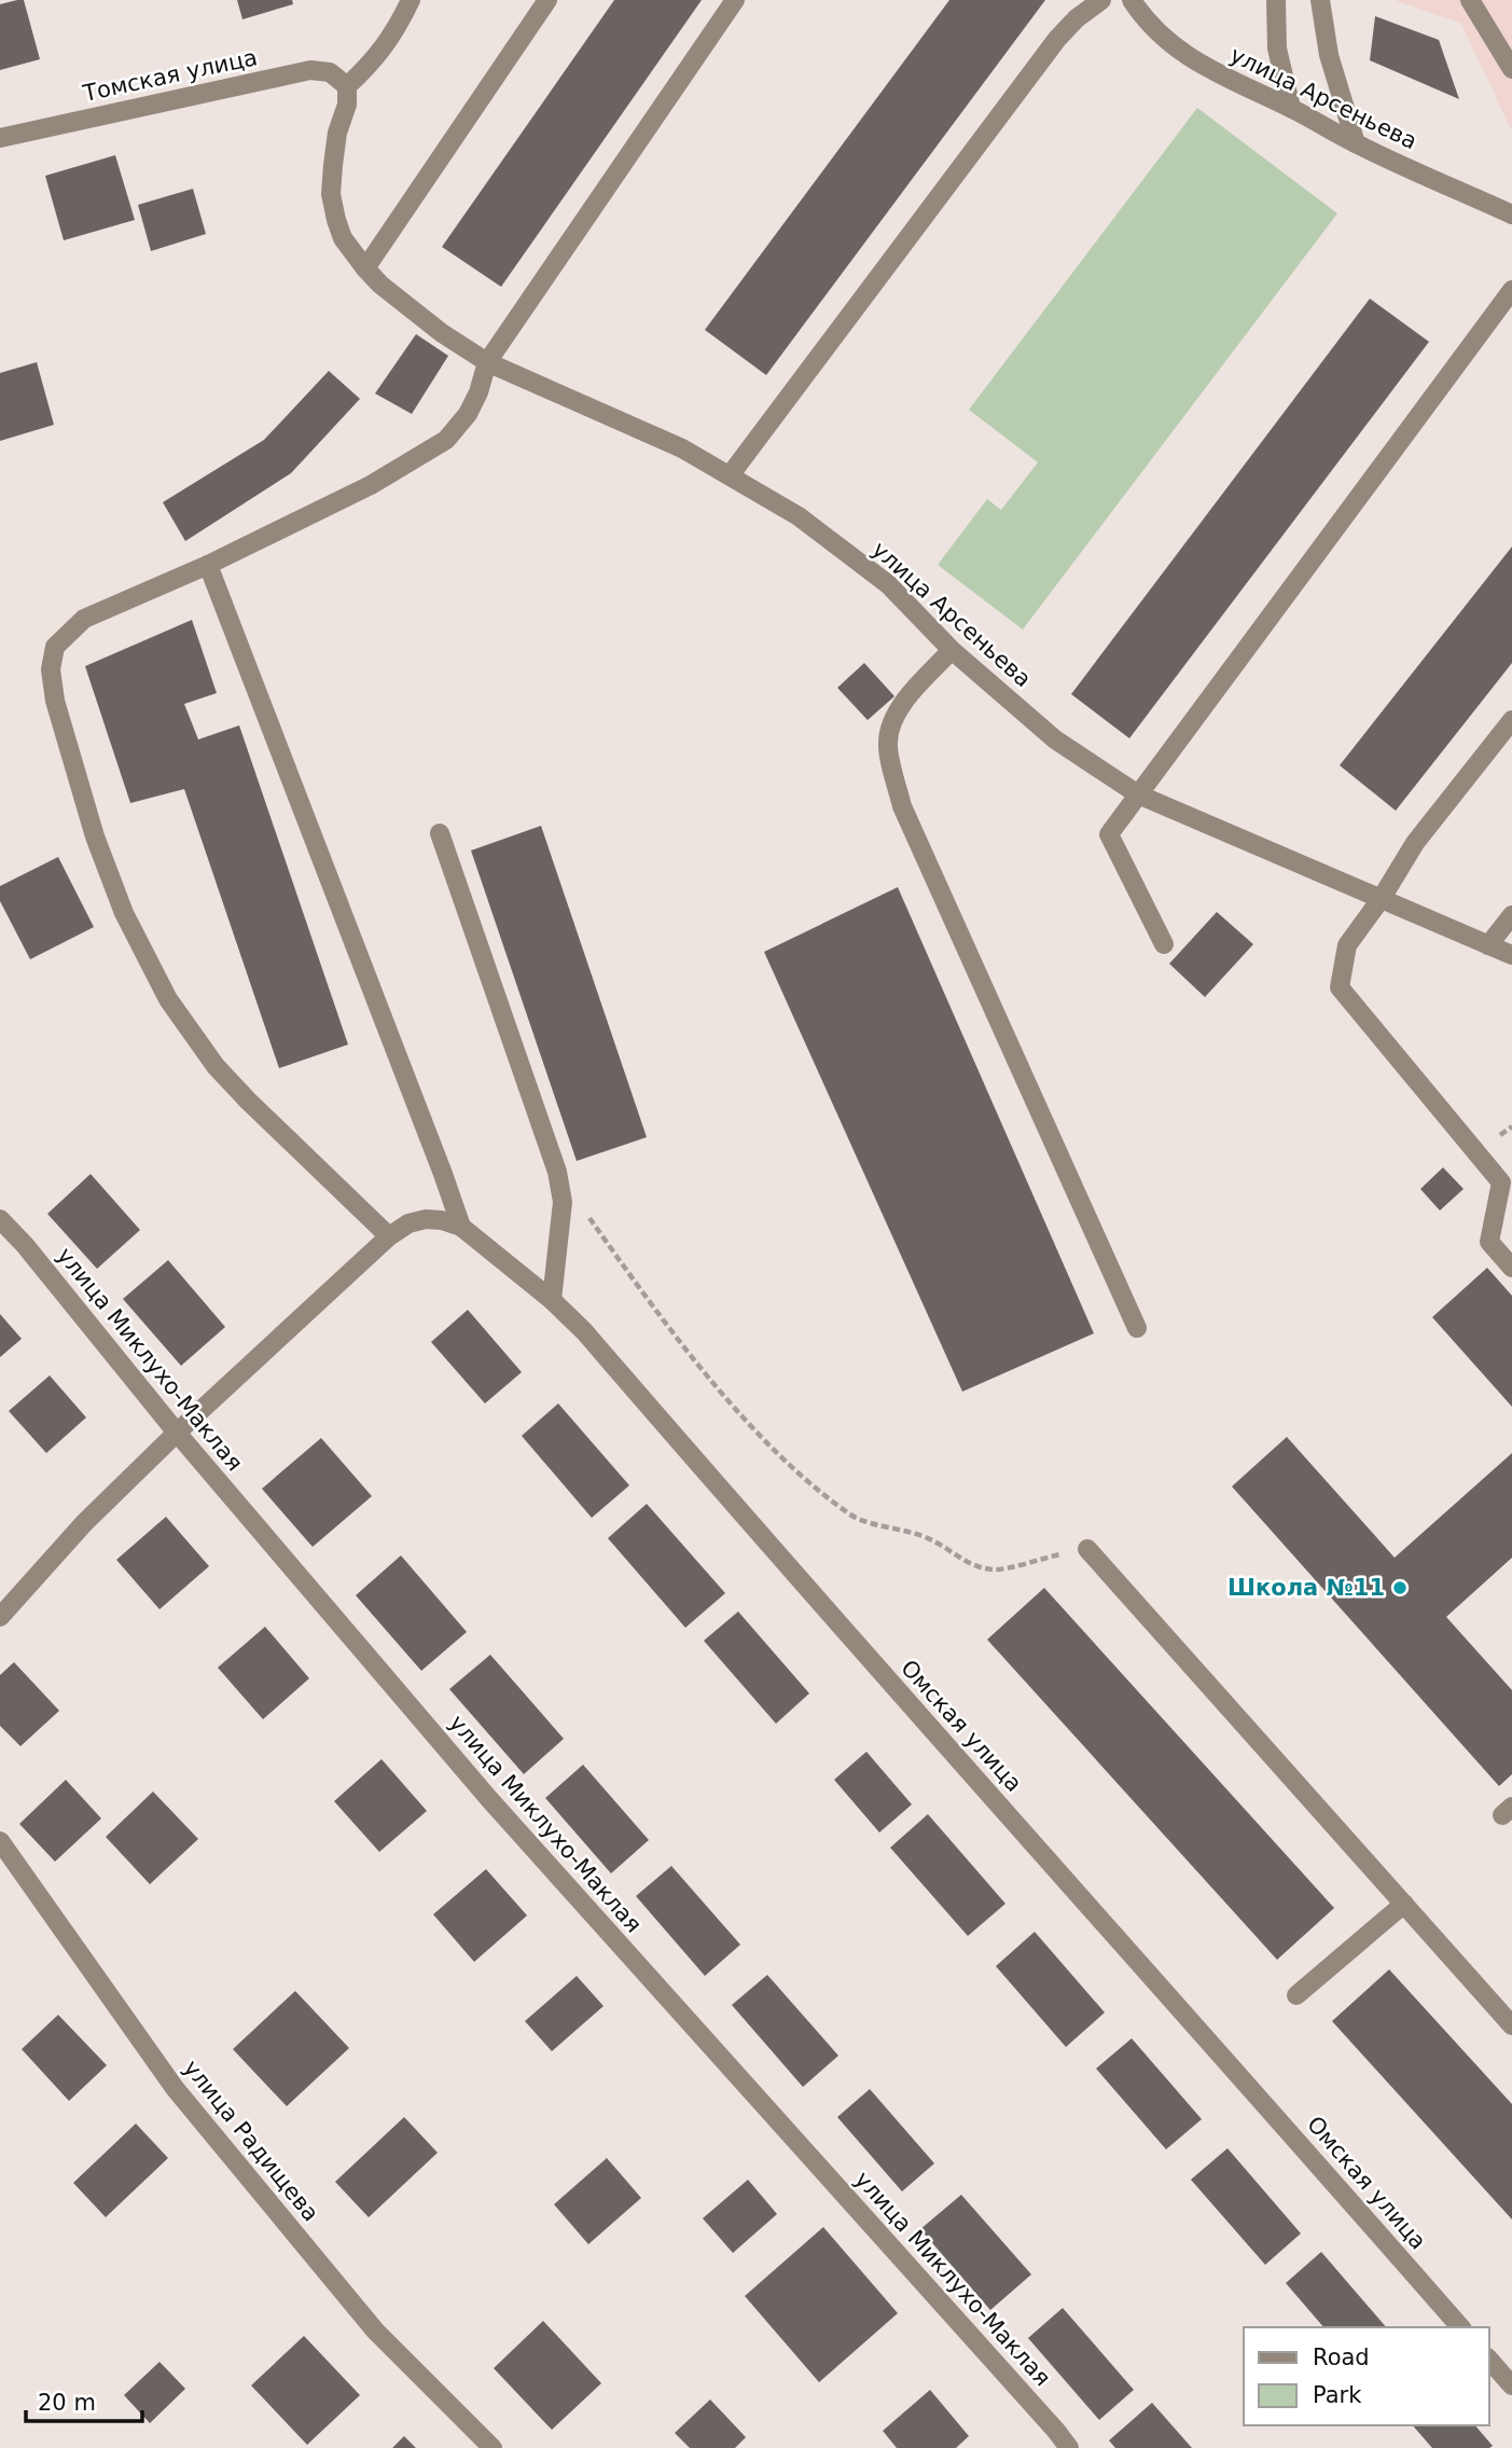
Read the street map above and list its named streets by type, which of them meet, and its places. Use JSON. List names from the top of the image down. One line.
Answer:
{"streets":{"street":["Томская улица","улица Арсеньева","улица Миклухо-Маклая","Омская улица","улица Радищева"]},"crossings":[["Томская улица","улица Арсеньева"],["улица Миклухо-Маклая","Омская улица"]],"places":["Школа №11"],"legend":["Road","Park"],"scale_bar":"20 m"}
